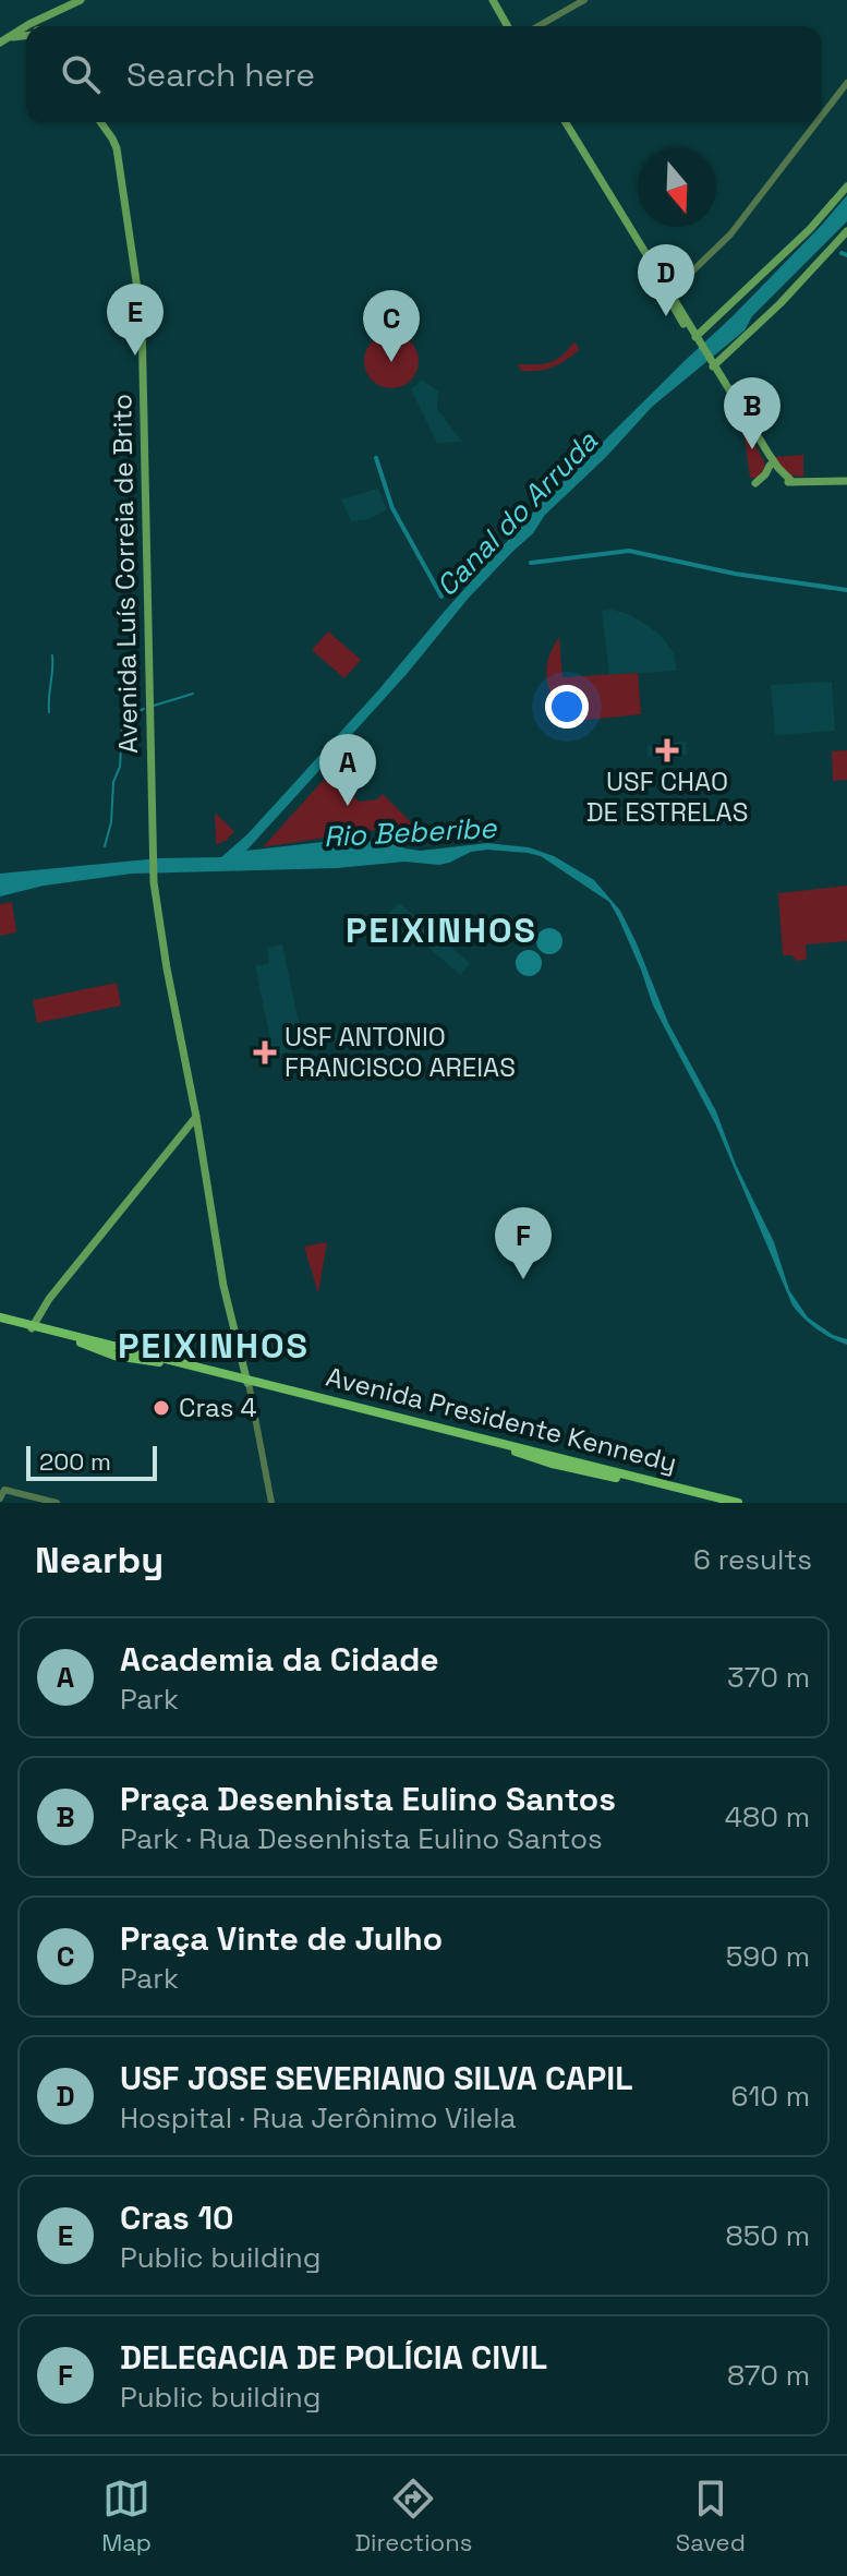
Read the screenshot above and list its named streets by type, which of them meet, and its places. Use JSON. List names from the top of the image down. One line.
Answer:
{"streets":{"main road":["Avenida Luís Correia de Brito","Avenida Presidente Kennedy"]},"crossings":[["Avenida Luís Correia de Brito","Avenida Presidente Kennedy"]],"districts":["PEIXINHOS","PEIXINHOS"],"water":["Canal do Arruda","Rio Beberibe"],"places":{"health":["USF CHAO DE ESTRELAS","USF ANTONIO FRANCISCO AREIAS"],"other":["Cras 4"]},"scale_bar":"200 m","north":"bottom","page":{"search":"Search here","pins":["D","E","C","B","A","F"],"scale":"200 m","heading":["Nearby","6 results"],"list":[{"mark":"A","name":"Academia da Cidade","note":"Park","value":"370 m"},{"mark":"B","name":"Praça Desenhista Eulino Santos","note":"Park · Rua Desenhista Eulino Santos","value":"480 m"},{"mark":"C","name":"Praça Vinte de Julho","note":"Park","value":"590 m"},{"mark":"D","name":"USF JOSE SEVERIANO SILVA CAPIL","note":"Hospital · Rua Jerônimo Vilela","value":"610 m"},{"mark":"E","name":"Cras 10","note":"Public building","value":"850 m"},{"mark":"F","name":"DELEGACIA DE POLÍCIA CIVIL","note":"Public building","value":"870 m"}],"nav":["Map","Directions","Saved"]}}
